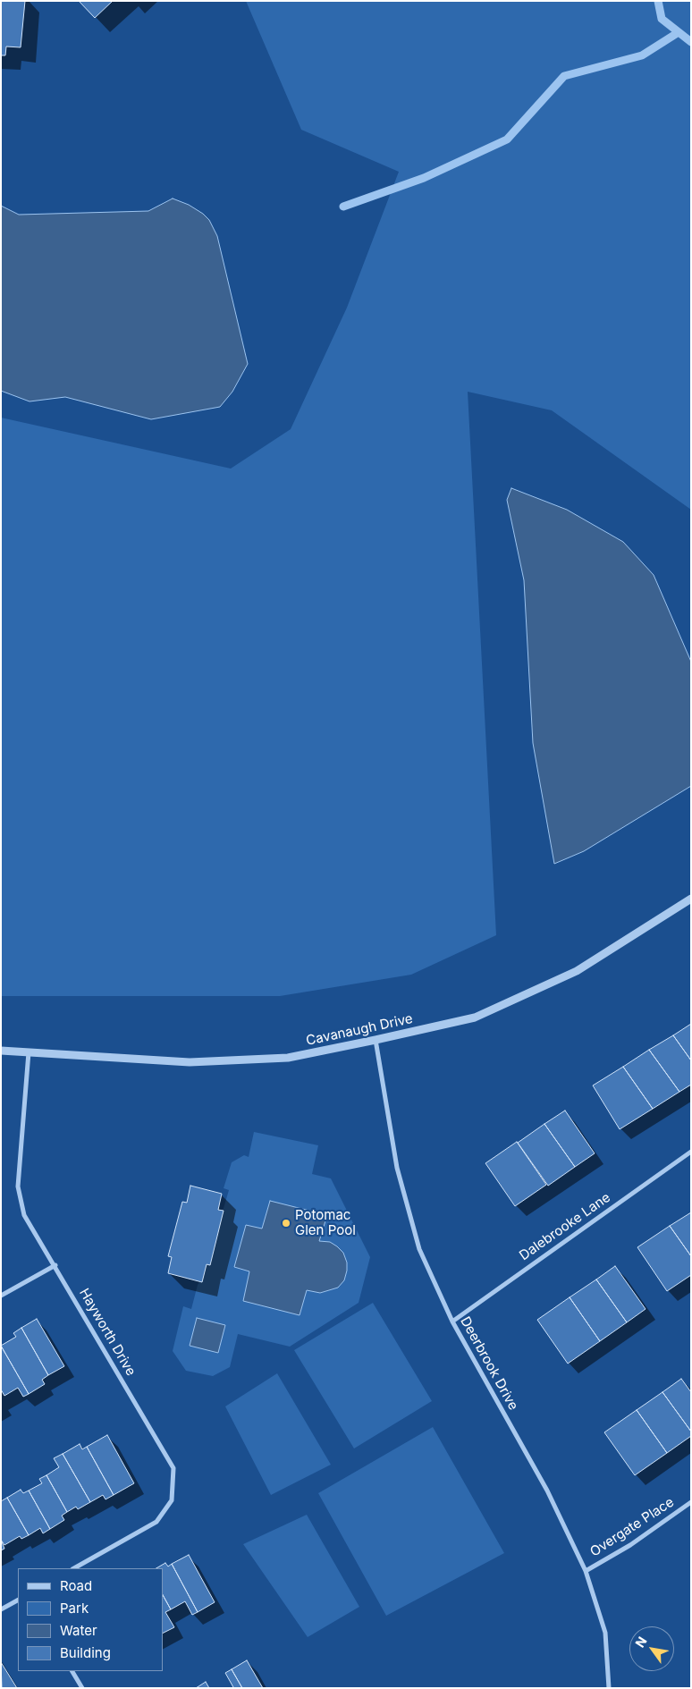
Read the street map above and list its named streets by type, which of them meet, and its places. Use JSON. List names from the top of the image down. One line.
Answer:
{"streets":{"street":["Cavanaugh Drive","Dalebrooke Lane","Hayworth Drive","Deerbrook Drive","Overgate Place"]},"crossings":[["Cavanaugh Drive","Hayworth Drive"],["Cavanaugh Drive","Deerbrook Drive"],["Dalebrooke Lane","Deerbrook Drive"],["Deerbrook Drive","Overgate Place"]],"places":["Potomac Glen Pool"],"legend":["Road","Park","Water","Building"],"north":"top left"}
